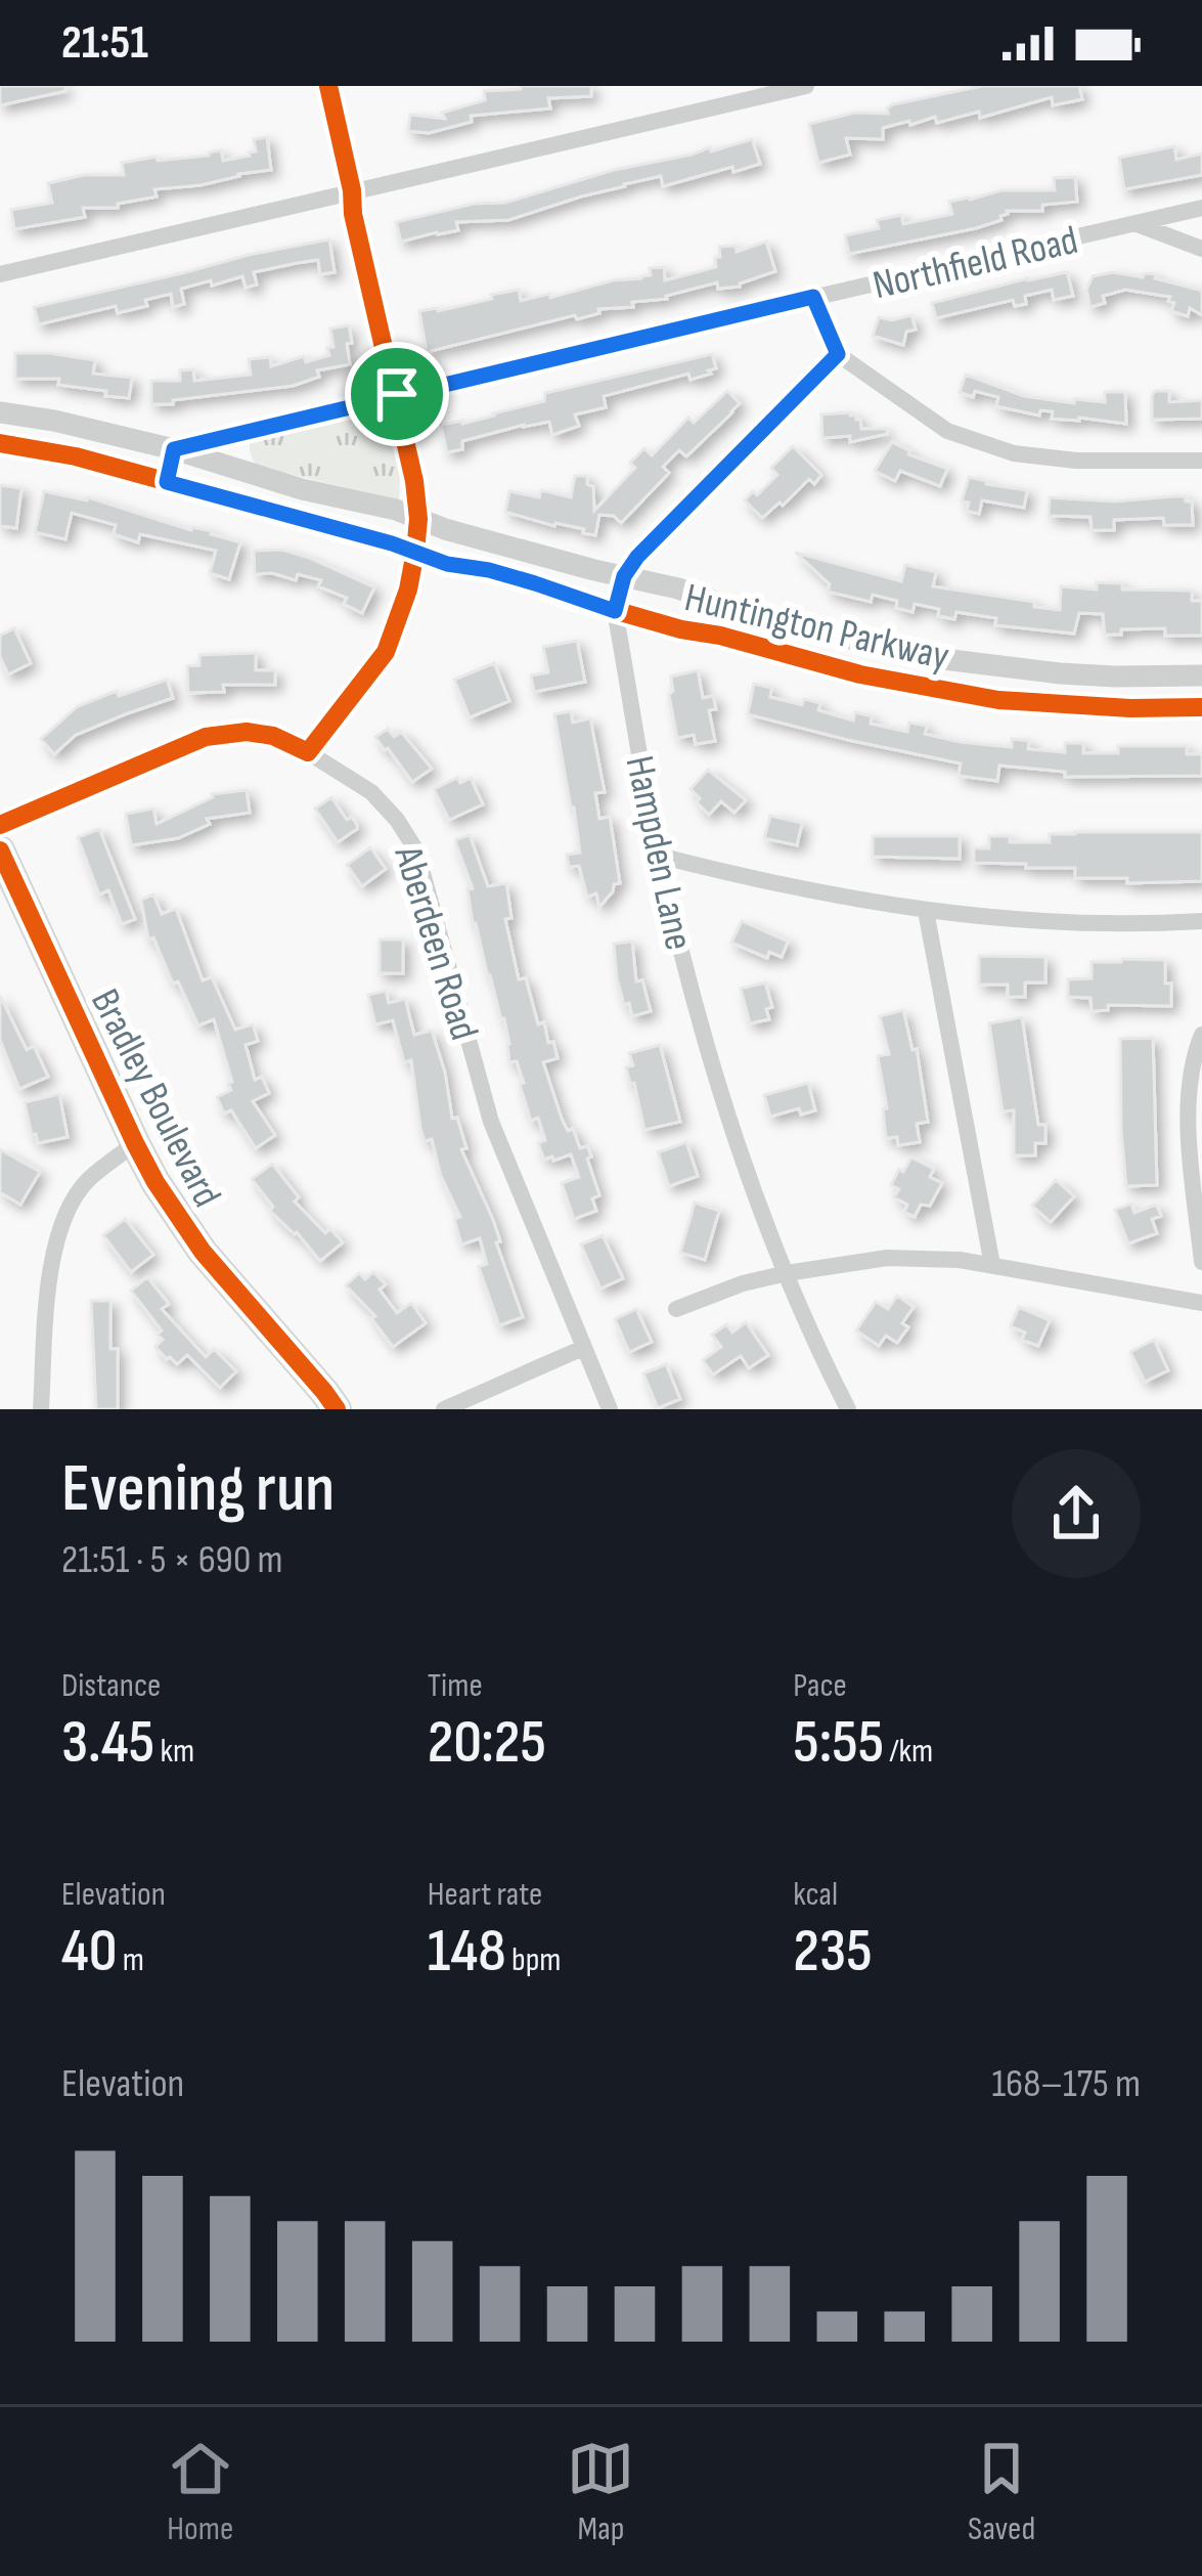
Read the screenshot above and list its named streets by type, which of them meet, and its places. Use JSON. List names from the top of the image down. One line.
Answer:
{"streets":{"main road":["Bradley Boulevard"],"street":["Northfield Road","Huntington Parkway","Hampden Lane","Aberdeen Road"]},"crossings":[["Northfield Road","Huntington Parkway"],["Huntington Parkway","Hampden Lane"]],"page":{"status":"21:51","heading":["Evening run","21:51 · 5 × 690 m"],"stats":[["Distance","3.45 km"],["Time","20:25"],["Pace","5:55 /km"],["Elevation","40 m"],["Heart rate","148 bpm"],["kcal","235"]],"chart":["Elevation","168–175 m"],"tabs":["Home","Map","Saved"]}}
